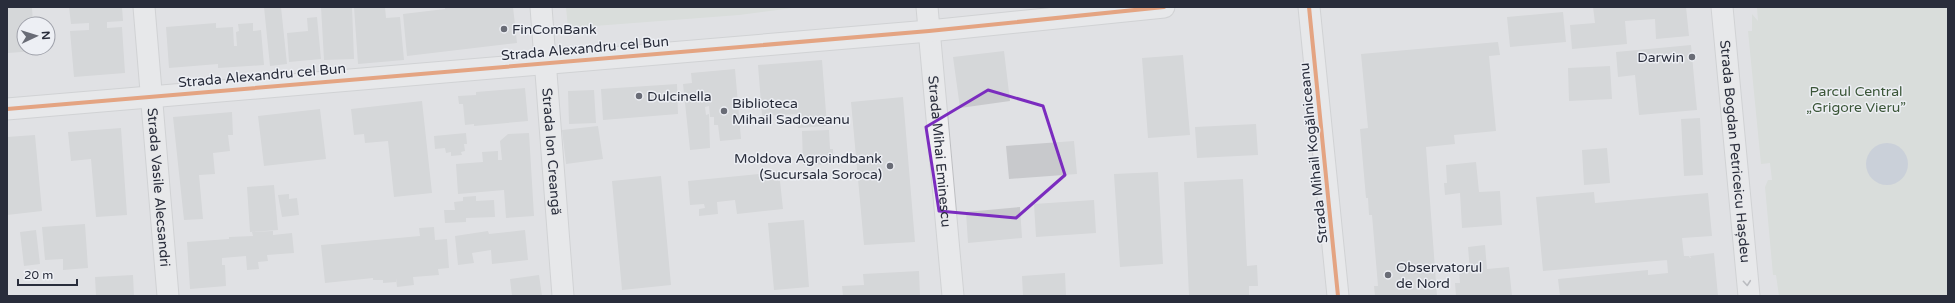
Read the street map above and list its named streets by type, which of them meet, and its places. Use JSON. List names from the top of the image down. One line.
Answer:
{"streets":{"street":["Strada Alexandru cel Bun","Strada Bogdan Petriceicu Hașdeu","Strada Ion Creangă","Strada Mihai Eminescu","Strada Mihail Kogălniceanu","Strada Vasile Alecsandri"]},"crossings":[["Strada Alexandru cel Bun","Strada Ion Creangă"],["Strada Alexandru cel Bun","Strada Mihai Eminescu"],["Strada Alexandru cel Bun","Strada Vasile Alecsandri"]],"one_way":["Strada Bogdan Petriceicu Hașdeu"],"parks":["Parcul Central „Grigore Vieru”"],"places":["FinComBank","Darwin","Dulcinella","Biblioteca Mihail Sadoveanu","Moldova Agroindbank (Sucursala Soroca)","Observatorul de Nord"],"scale_bar":"20 m","north":"right"}
